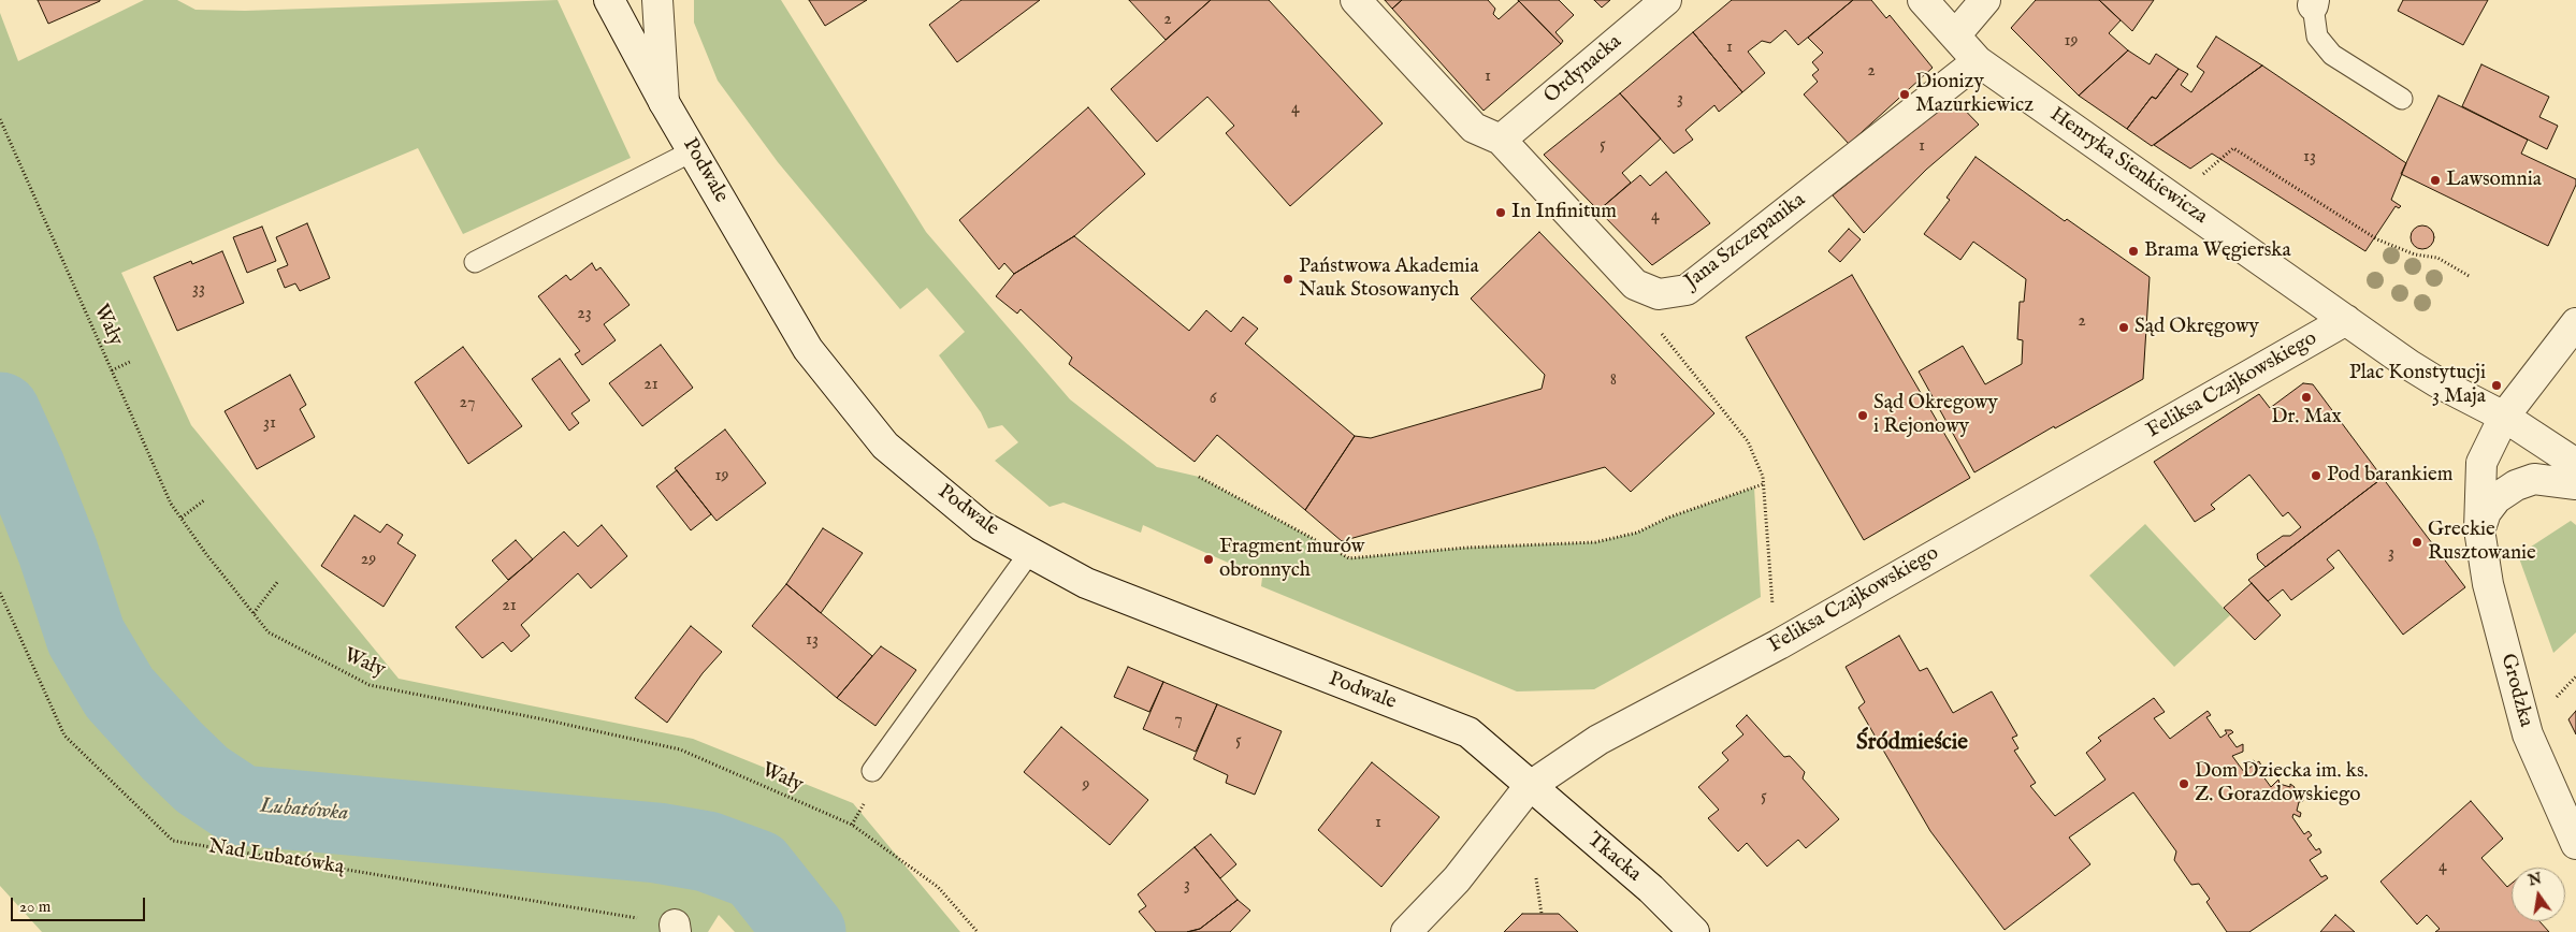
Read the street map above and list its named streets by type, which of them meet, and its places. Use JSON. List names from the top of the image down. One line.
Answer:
{"streets":{"street":["Ordynacka","Henryka Sienkiewicza","Podwale","Jana Szczepanika","Feliksa Czajkowskiego","Grodzka","Tkacka"],"path":["Wały","Nad Lubatówką"]},"crossings":[["Ordynacka","Jana Szczepanika"],["Henryka Sienkiewicza","Jana Szczepanika"],["Henryka Sienkiewicza","Feliksa Czajkowskiego"],["Podwale","Feliksa Czajkowskiego"],["Podwale","Tkacka"],["Feliksa Czajkowskiego","Tkacka"]],"districts":["Śródmieście"],"water":["Lubatówka"],"places":["Dionizy Mazurkiewicz","Lawsomnia","In Infinitum","Brama Węgierska","Państwowa Akademia Nauk Stosowanych","Sąd Okręgowy","Plac Konstytucji 3 Maja","Dr. Max","Sąd Okregowy i Rejonowy","Pod barankiem","Greckie Rusztowanie","Fragment murów obronnych","Dom Dziecka im. ks. Z. Gorazdowskiego"],"house_numbers":["2","19","1","2","1","3","4","5","1","13","4","33","23","2","8","21","6","27","31","19","3","29","21","13","7","5","9","5","1","4","3"],"scale_bar":"20 m","north":"top"}
